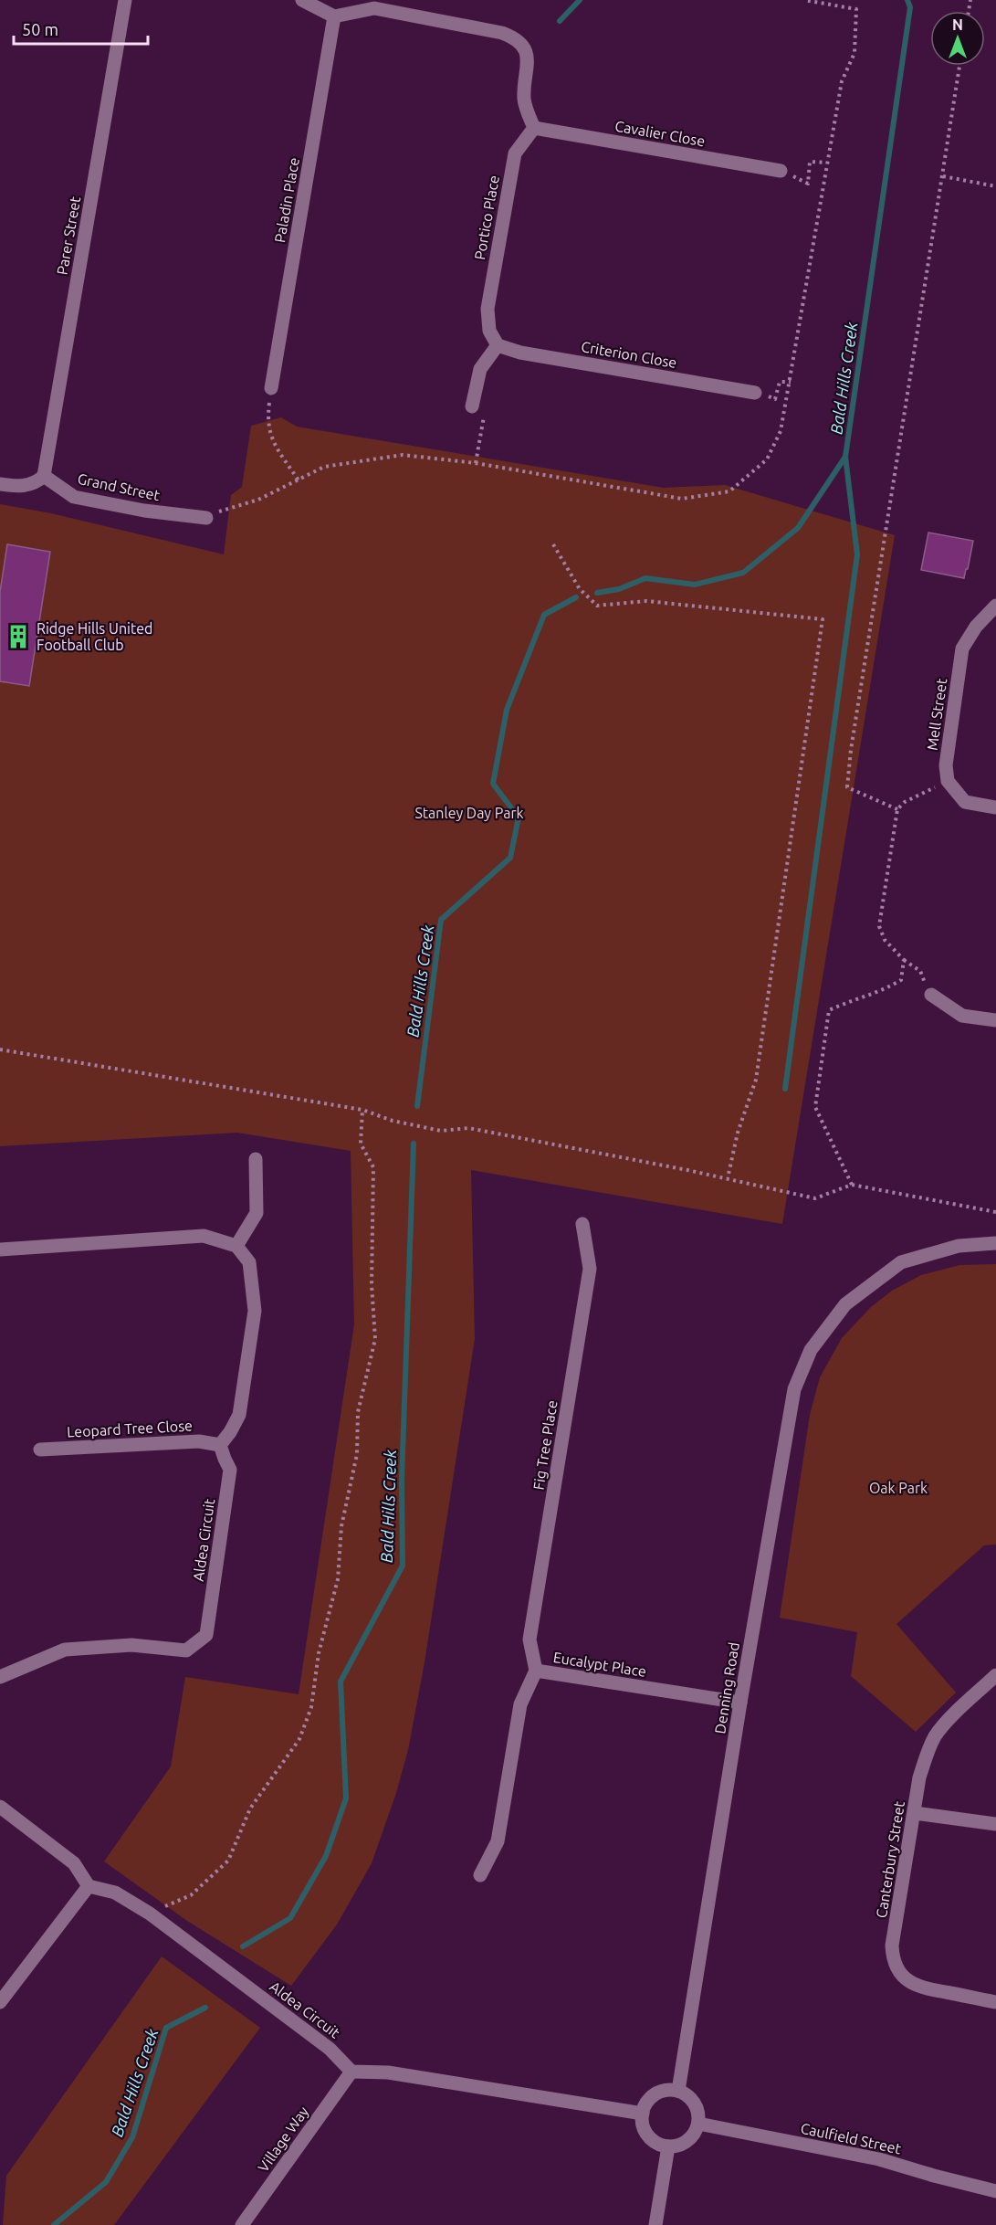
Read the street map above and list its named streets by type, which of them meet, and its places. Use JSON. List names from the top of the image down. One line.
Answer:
{"streets":{"street":["Cavalier Close","Paladin Place","Portico Place","Parer Street","Criterion Close","Grand Street","Mell Street","Leopard Tree Close","Fig Tree Place","Aldea Circuit","Eucalypt Place","Denning Road","Canterbury Street","Caulfield Street","Village Way"]},"crossings":[["Cavalier Close","Portico Place"],["Portico Place","Criterion Close"],["Parer Street","Grand Street"],["Leopard Tree Close","Aldea Circuit"],["Fig Tree Place","Eucalypt Place"],["Aldea Circuit","Village Way"],["Eucalypt Place","Denning Road"],["Denning Road","Caulfield Street"]],"water":["Bald Hills Creek"],"parks":["Stanley Day Park","Oak Park"],"places":{"building":["Ridge Hills United Football Club"]},"scale_bar":"50 m","north":"top"}
